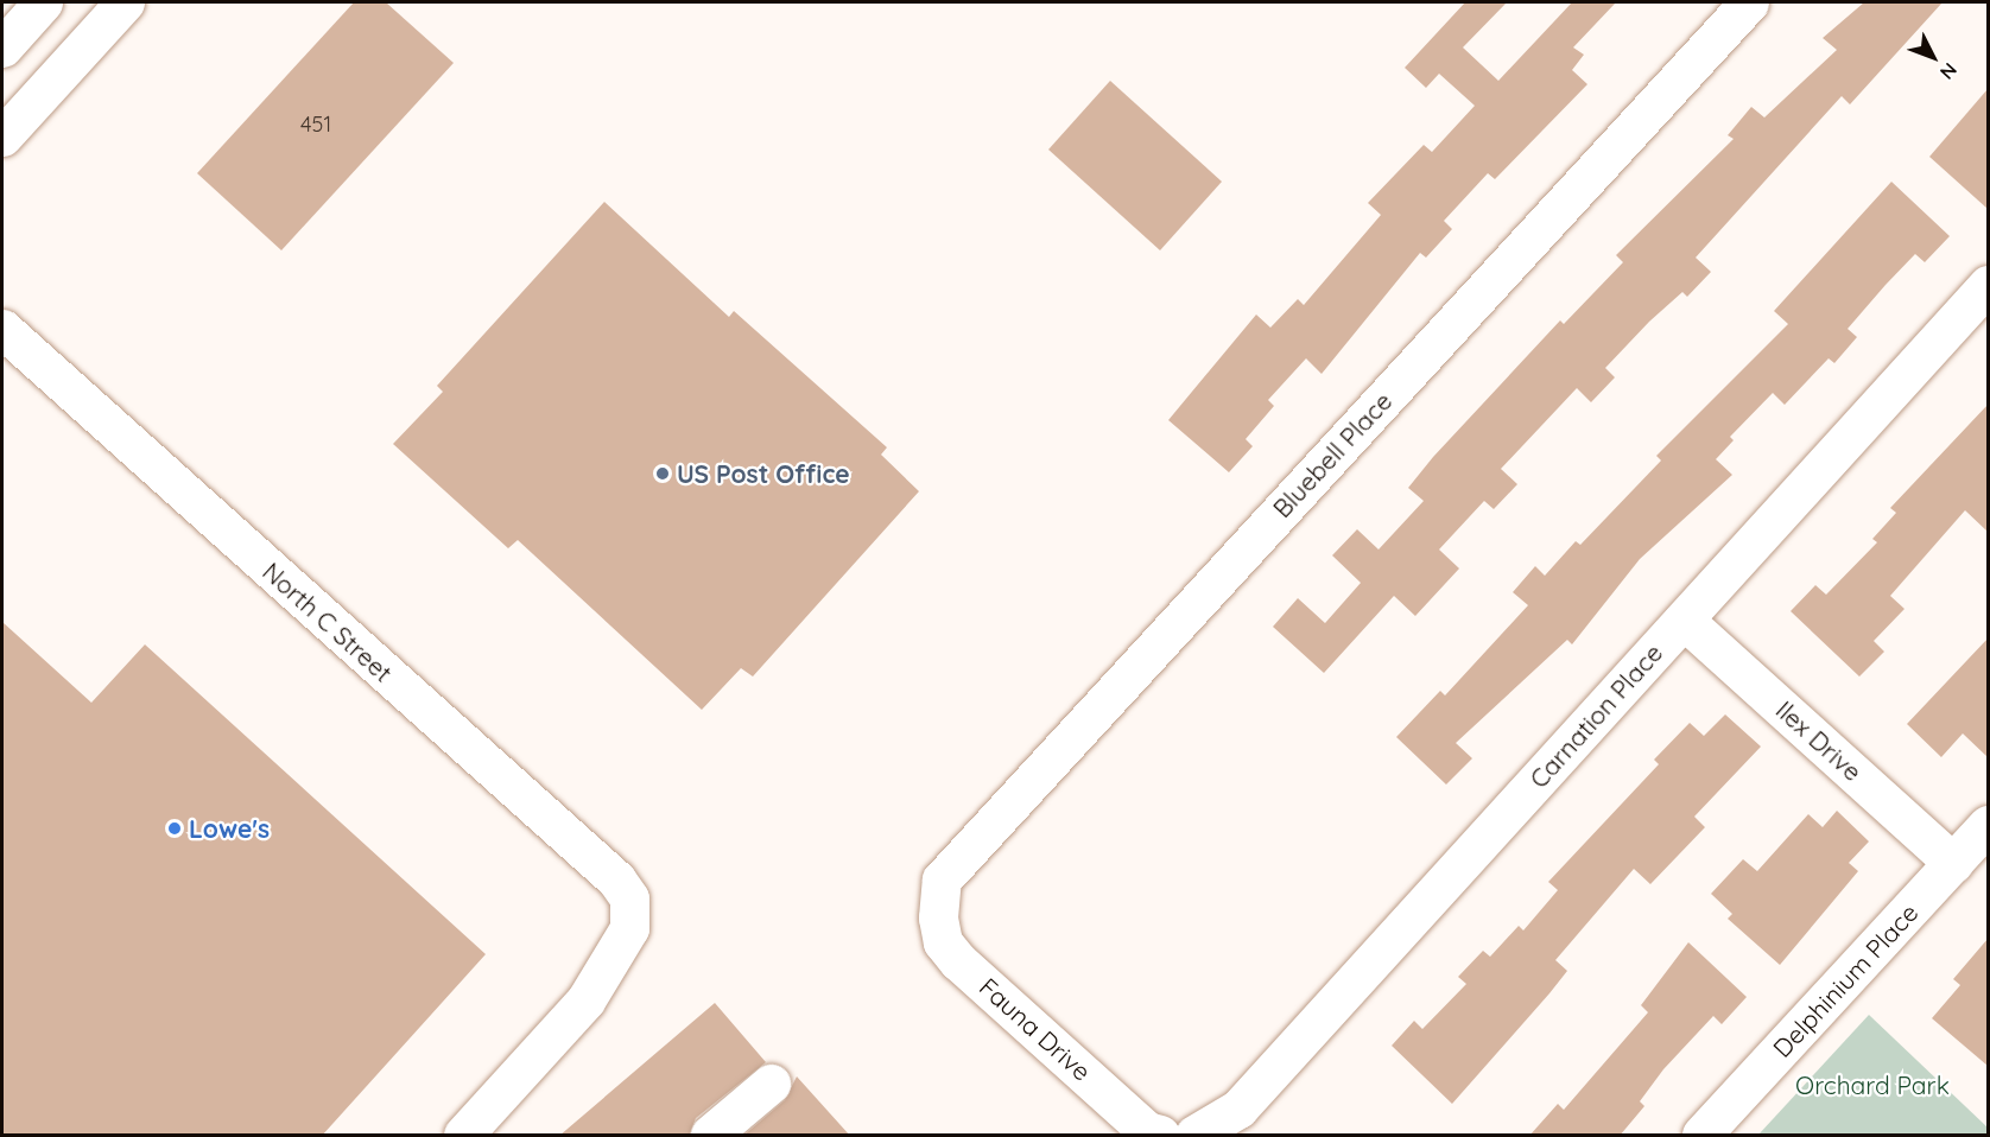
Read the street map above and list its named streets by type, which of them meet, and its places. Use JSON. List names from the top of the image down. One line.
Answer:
{"streets":{"street":["Bluebell Place","North C Street","Carnation Place","Ilex Drive","Delphinium Place","Fauna Drive"]},"crossings":[["Bluebell Place","Fauna Drive"],["Carnation Place","Ilex Drive"],["Ilex Drive","Delphinium Place"]],"parks":["Orchard Park"],"places":["US Post Office","Lowe's"],"house_numbers":["451"],"north":"bottom right"}
